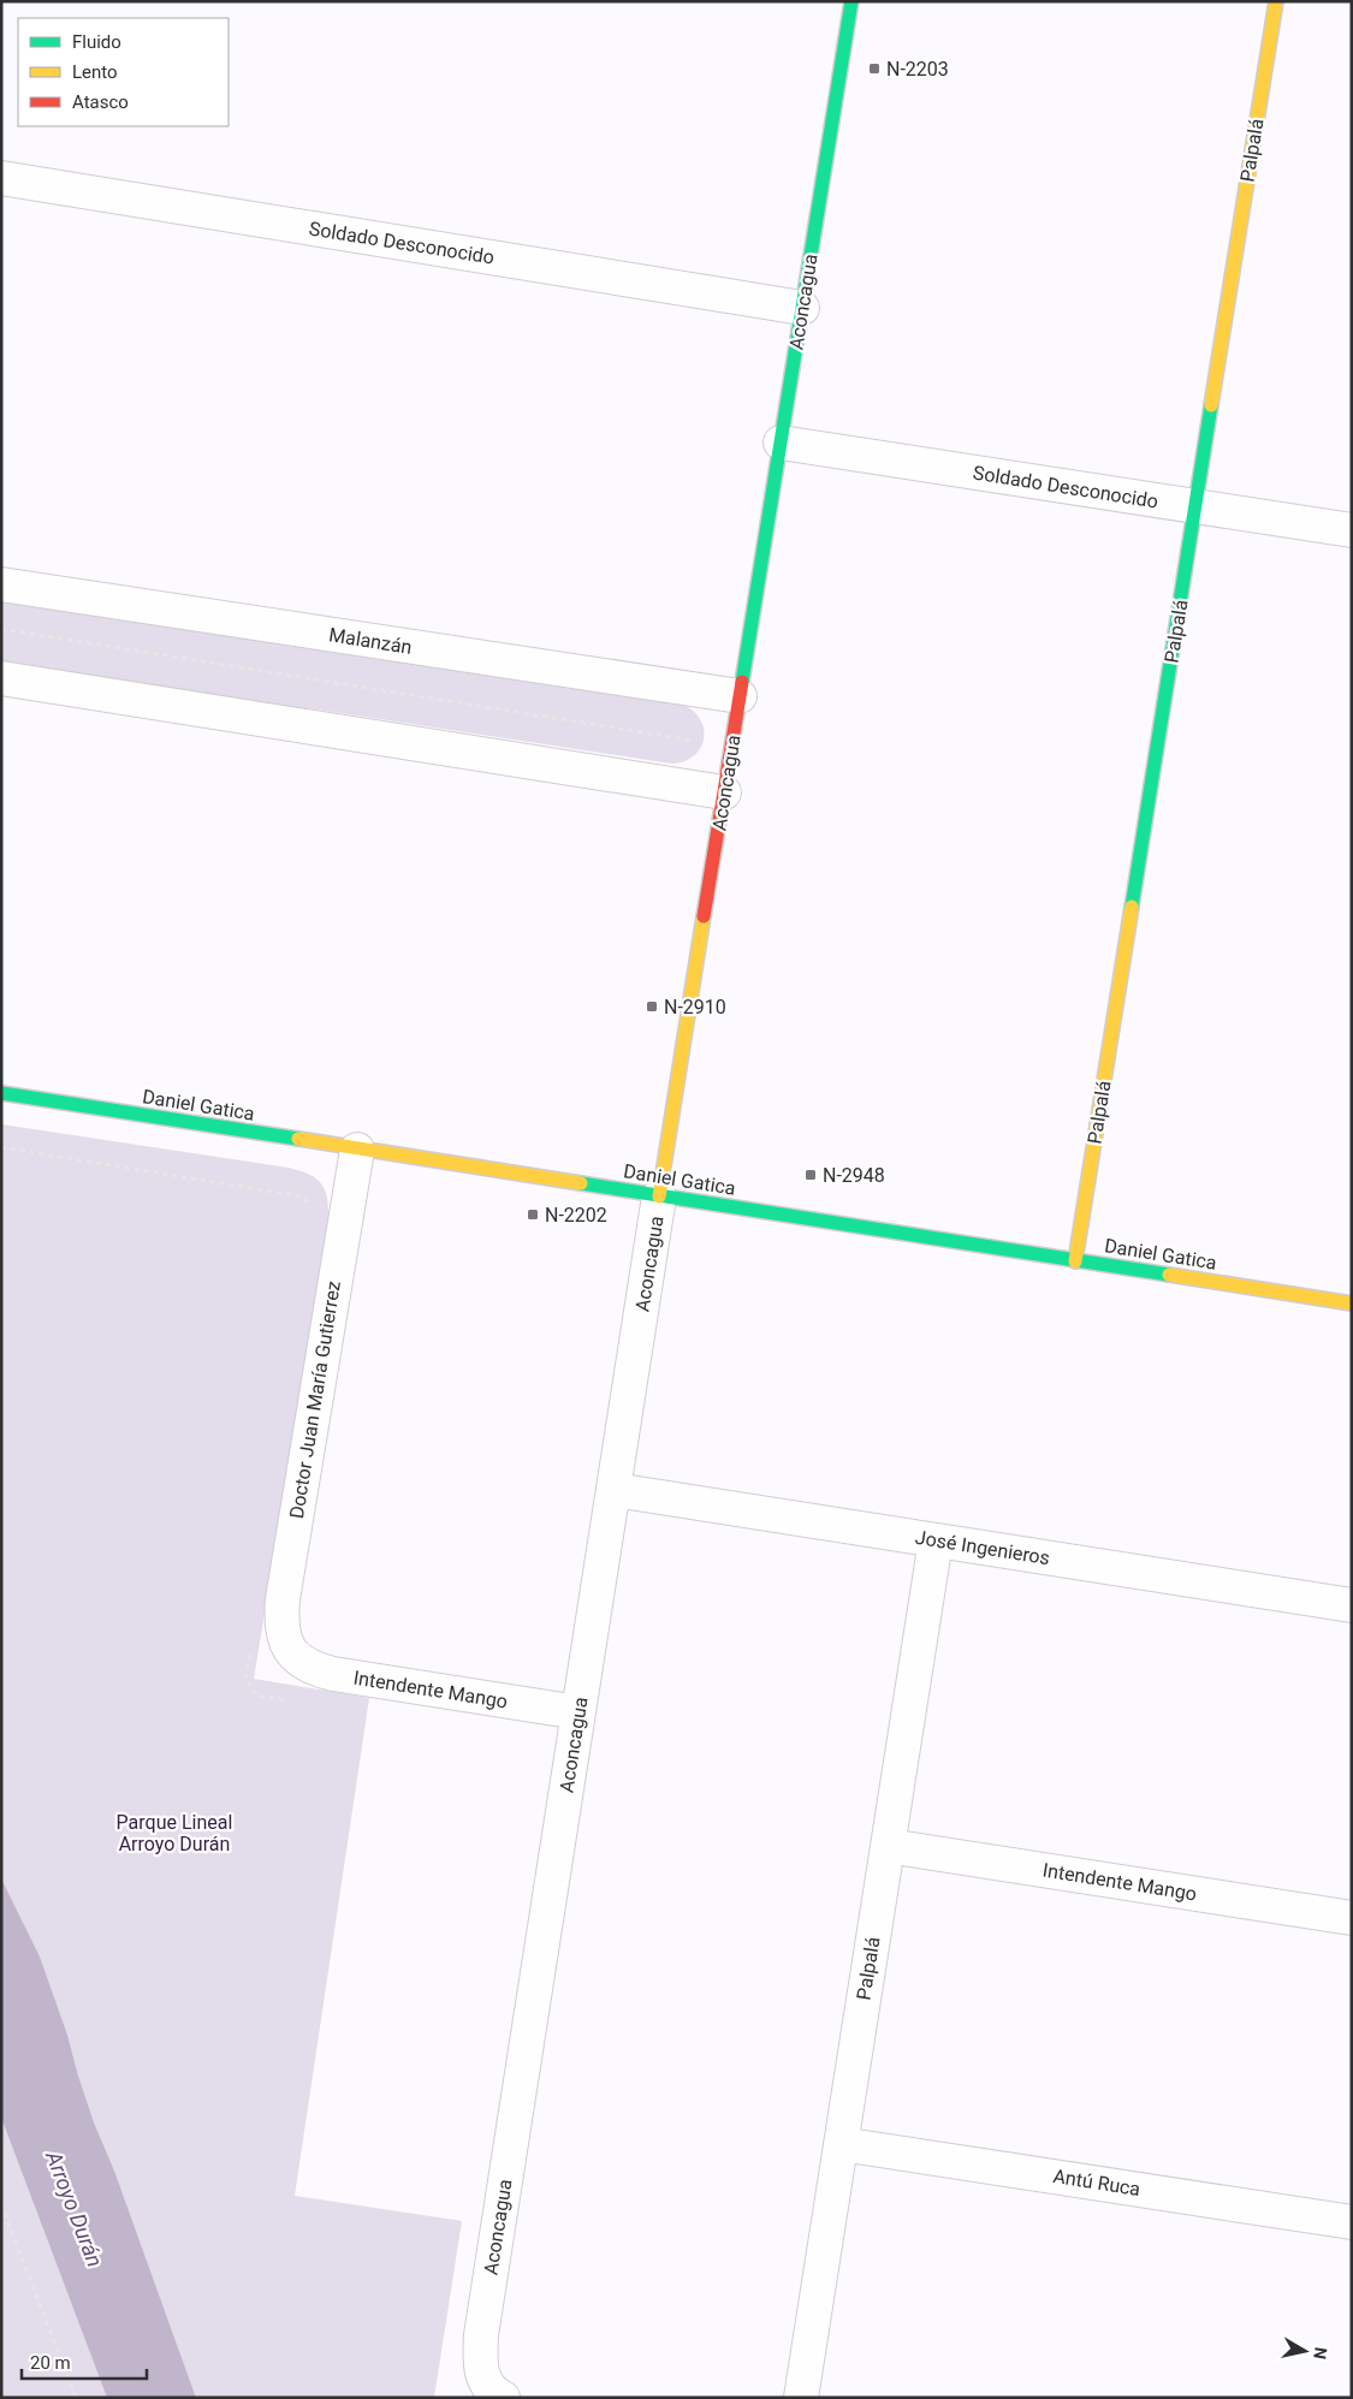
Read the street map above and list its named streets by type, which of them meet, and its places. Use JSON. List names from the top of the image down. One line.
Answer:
{"streets":{"street":["Palpalá","Soldado Desconocido","Aconcagua","Malanzán","Daniel Gatica","Doctor Juan María Gutierrez","José Ingenieros","Intendente Mango","Antú Ruca"]},"crossings":[["Palpalá","Soldado Desconocido"],["Palpalá","Daniel Gatica"],["Palpalá","José Ingenieros"],["Palpalá","Intendente Mango"],["Palpalá","Antú Ruca"],["Soldado Desconocido","Aconcagua"],["Aconcagua","Malanzán"],["Aconcagua","Daniel Gatica"],["Aconcagua","José Ingenieros"],["Aconcagua","Intendente Mango"],["Daniel Gatica","Doctor Juan María Gutierrez"],["Doctor Juan María Gutierrez","Intendente Mango"]],"water":["Arroyo Durán"],"parks":["Parque Lineal Arroyo Durán"],"places":{"transit":["N-2203","N-2910","N-2948","N-2202"]},"legend":["Fluido","Lento","Atasco"],"scale_bar":"20 m","north":"right"}
